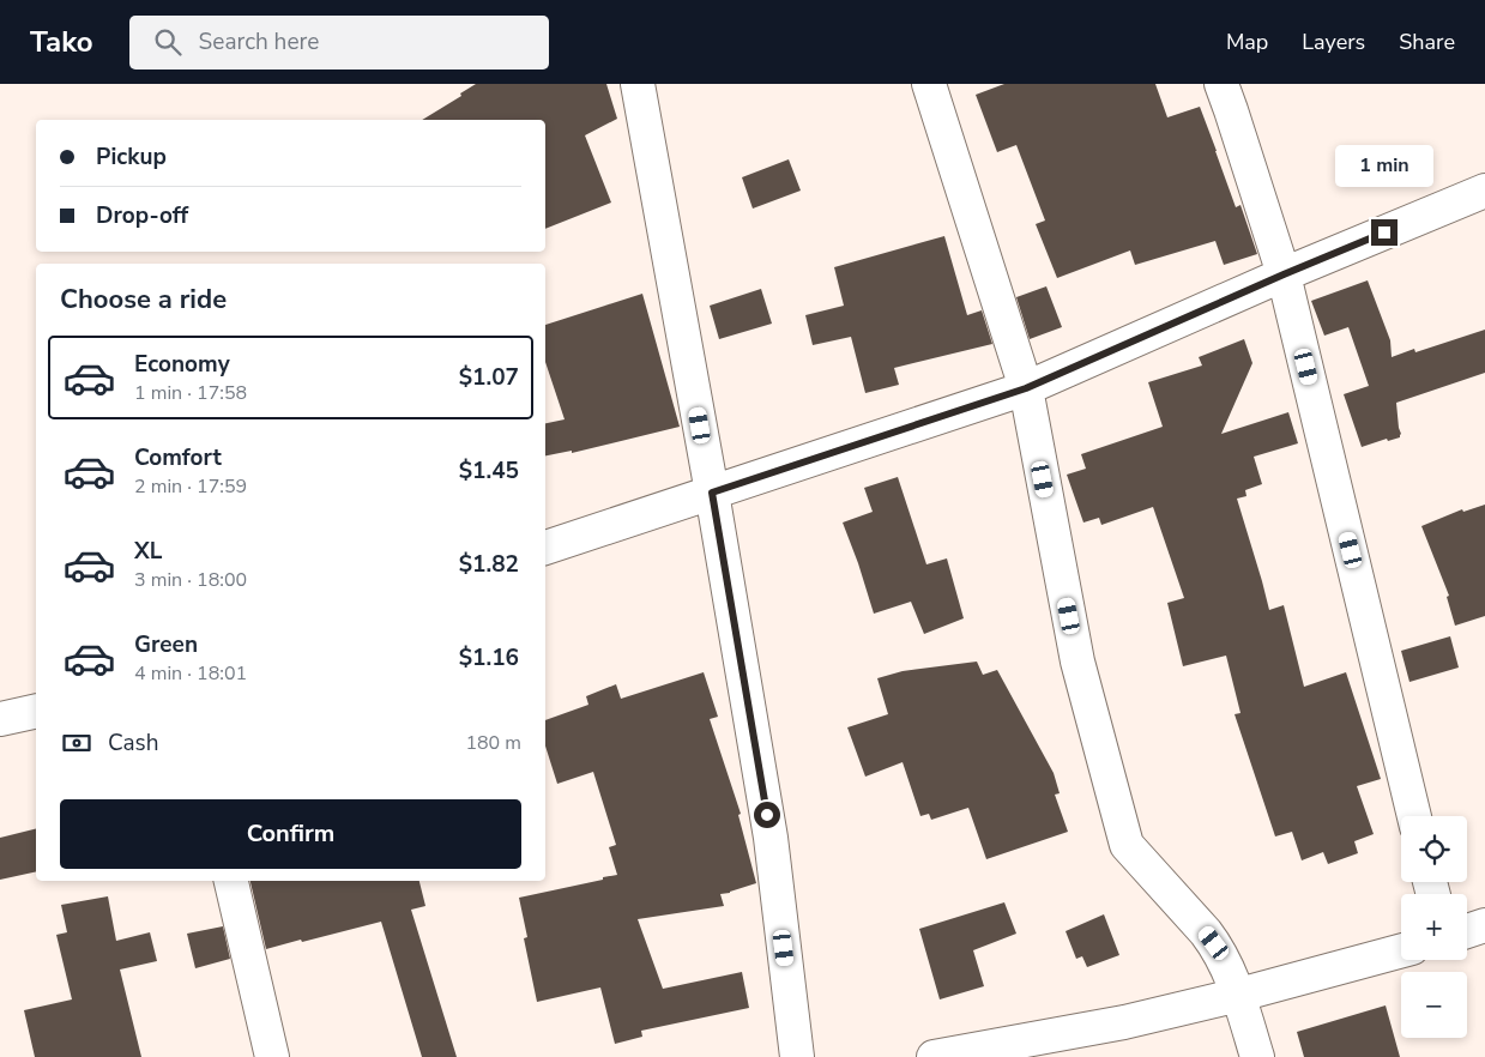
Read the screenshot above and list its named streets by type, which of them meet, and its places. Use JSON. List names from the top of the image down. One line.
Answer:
{"page":{"header":"Tako","search":"Search here","nav":["Map","Layers","Share"],"banner":["Pickup","Drop-off"],"bubble":"1 min","heading":"Choose a ride","list":[{"name":"Economy","note":"1 min · 17:58","value":"$1.07"},{"name":"Comfort","note":"2 min · 17:59","value":"$1.45"},{"name":"XL","note":"3 min · 18:00","value":"$1.82"},{"name":"Green","note":"4 min · 18:01","value":"$1.16"}],"pay":["Cash","180 m"],"buttons":"Confirm","map_buttons":["+","−"]}}
